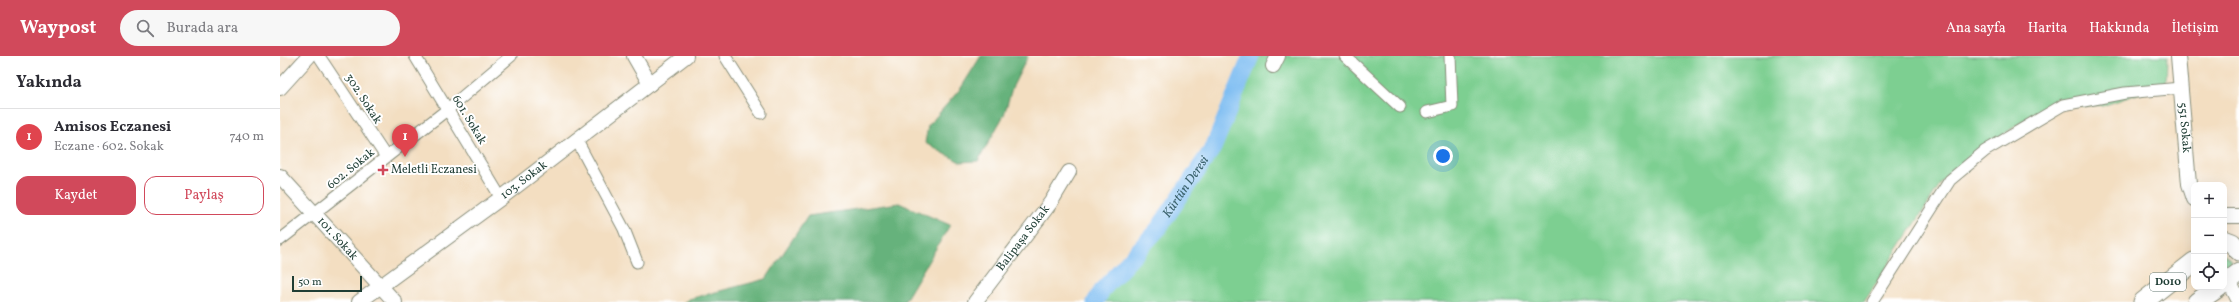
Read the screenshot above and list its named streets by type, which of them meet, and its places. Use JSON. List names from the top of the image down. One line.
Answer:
{"streets":{"highway":["D010"],"street":["302. Sokak","601. Sokak","551 Sokak","602. Sokak","103. Sokak","Balipaşa Sokak","101. Sokak"]},"crossings":[["302. Sokak","602. Sokak"],["601. Sokak","602. Sokak"],["601. Sokak","103. Sokak"],["602. Sokak","101. Sokak"],["103. Sokak","101. Sokak"]],"water":["Kürtün Deresi"],"places":{"health":["Meletli Eczanesi"]},"scale_bar":"50 m","page":{"header":"Waypost","search":"Burada ara","nav":["Ana sayfa","Harita","Hakkında","İletişim"],"heading":"Yakında","list":[{"mark":"1","name":"Amisos Eczanesi","note":"Eczane · 602. Sokak","value":"740 m"}],"pins":"1","buttons":["Kaydet","Paylaş"],"map_buttons":["+","−"],"scale":"50 m"}}
